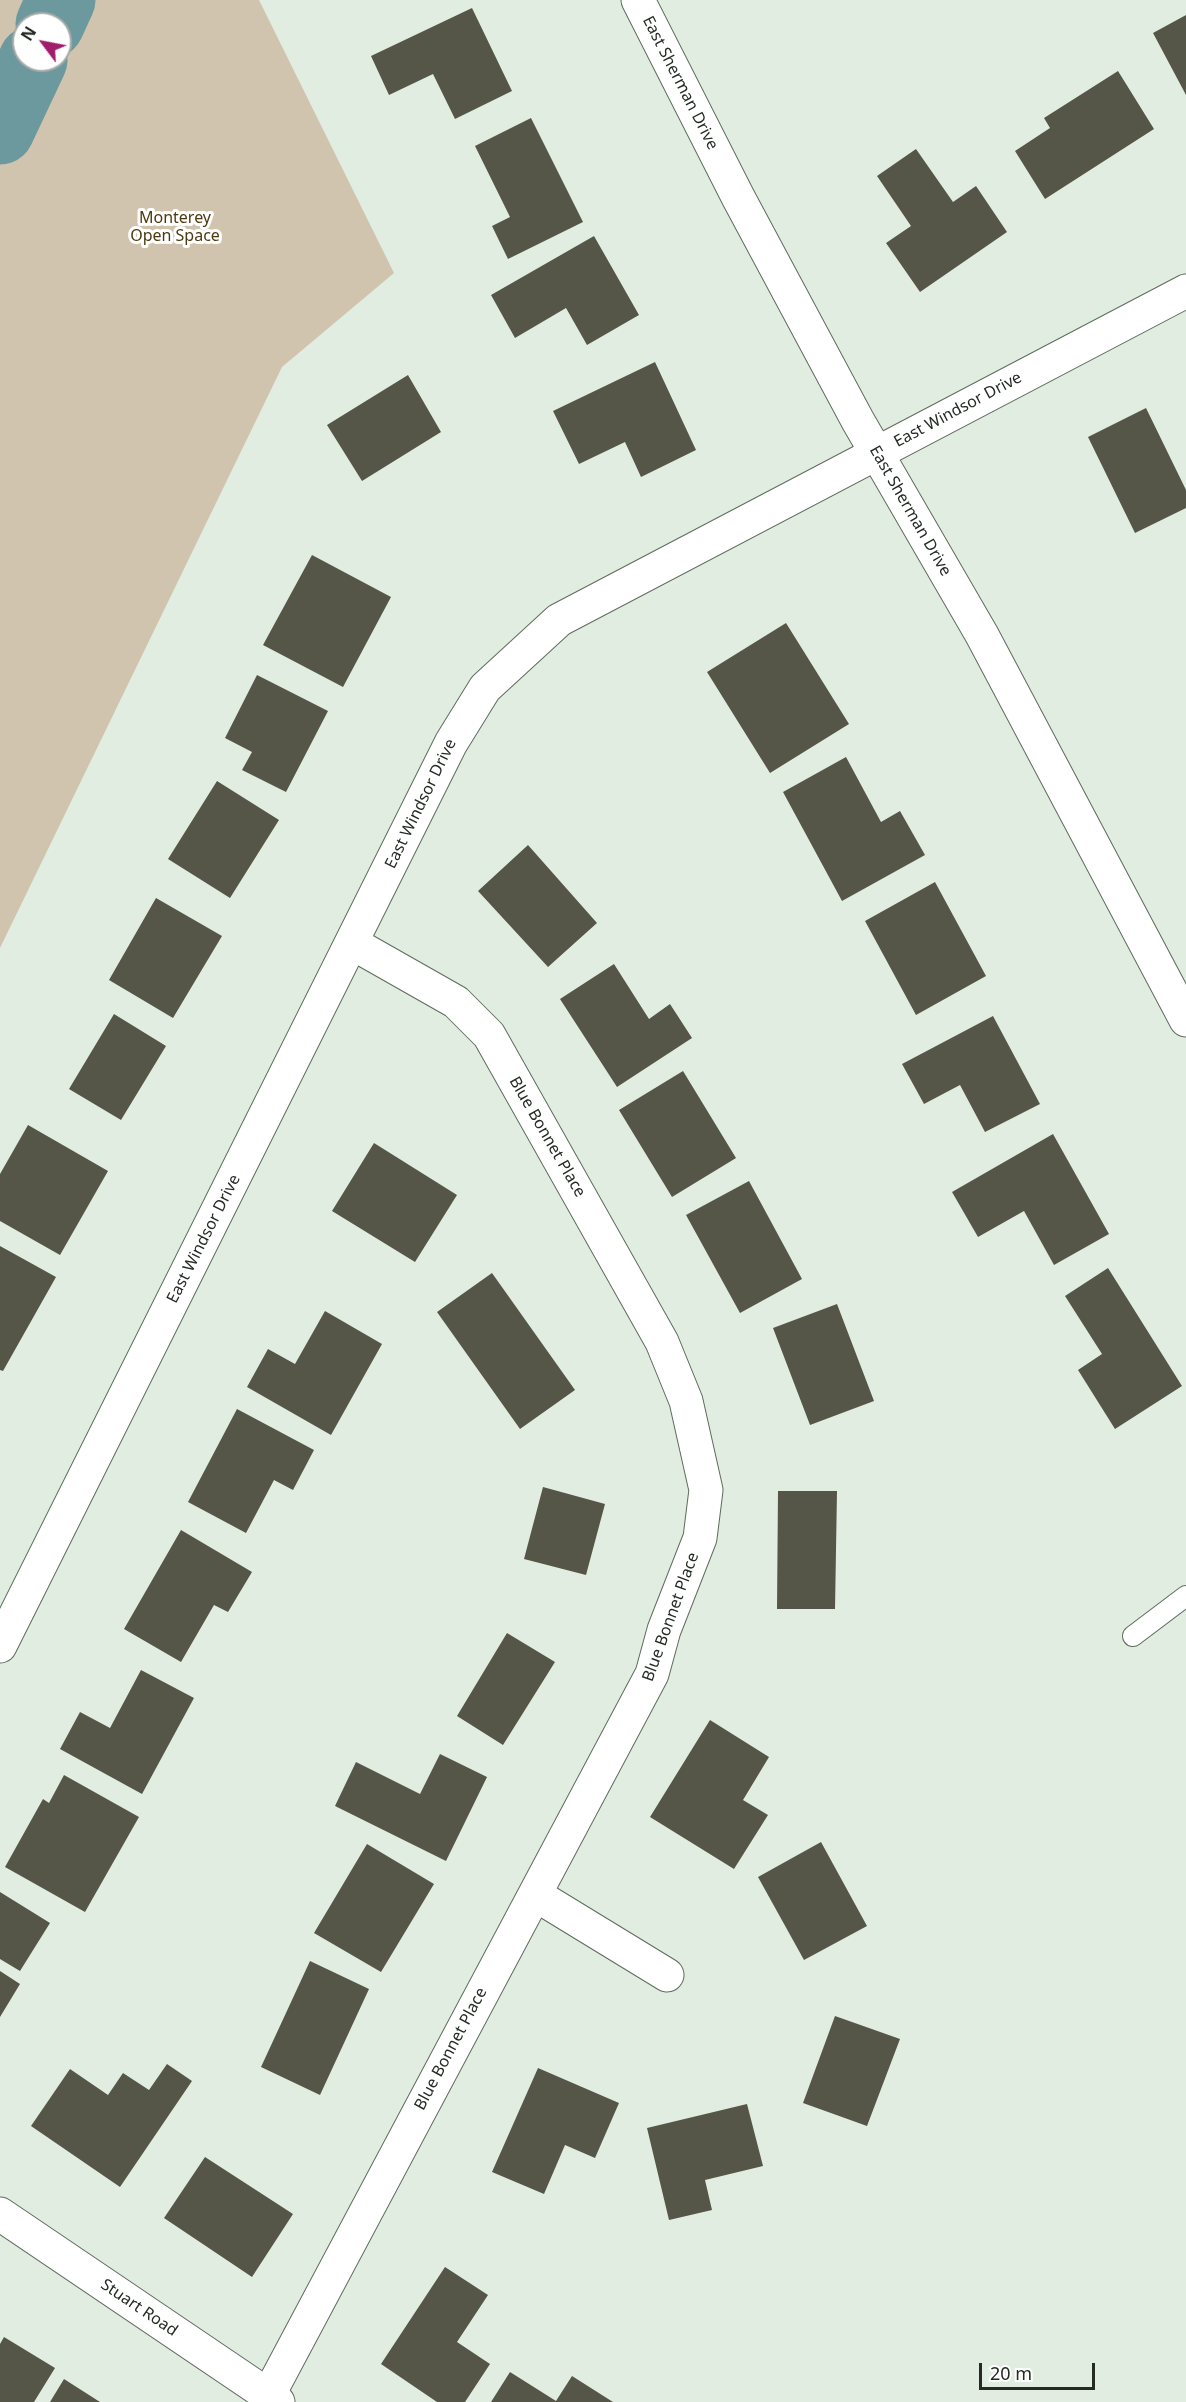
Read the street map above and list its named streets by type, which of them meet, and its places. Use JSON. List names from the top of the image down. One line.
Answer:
{"streets":{"street":["East Sherman Drive","East Windsor Drive","Blue Bonnet Place","Stuart Road"]},"crossings":[["East Sherman Drive","East Windsor Drive"],["East Windsor Drive","Blue Bonnet Place"],["Blue Bonnet Place","Stuart Road"]],"parks":["Monterey Open Space"],"scale_bar":"20 m","north":"top left"}
